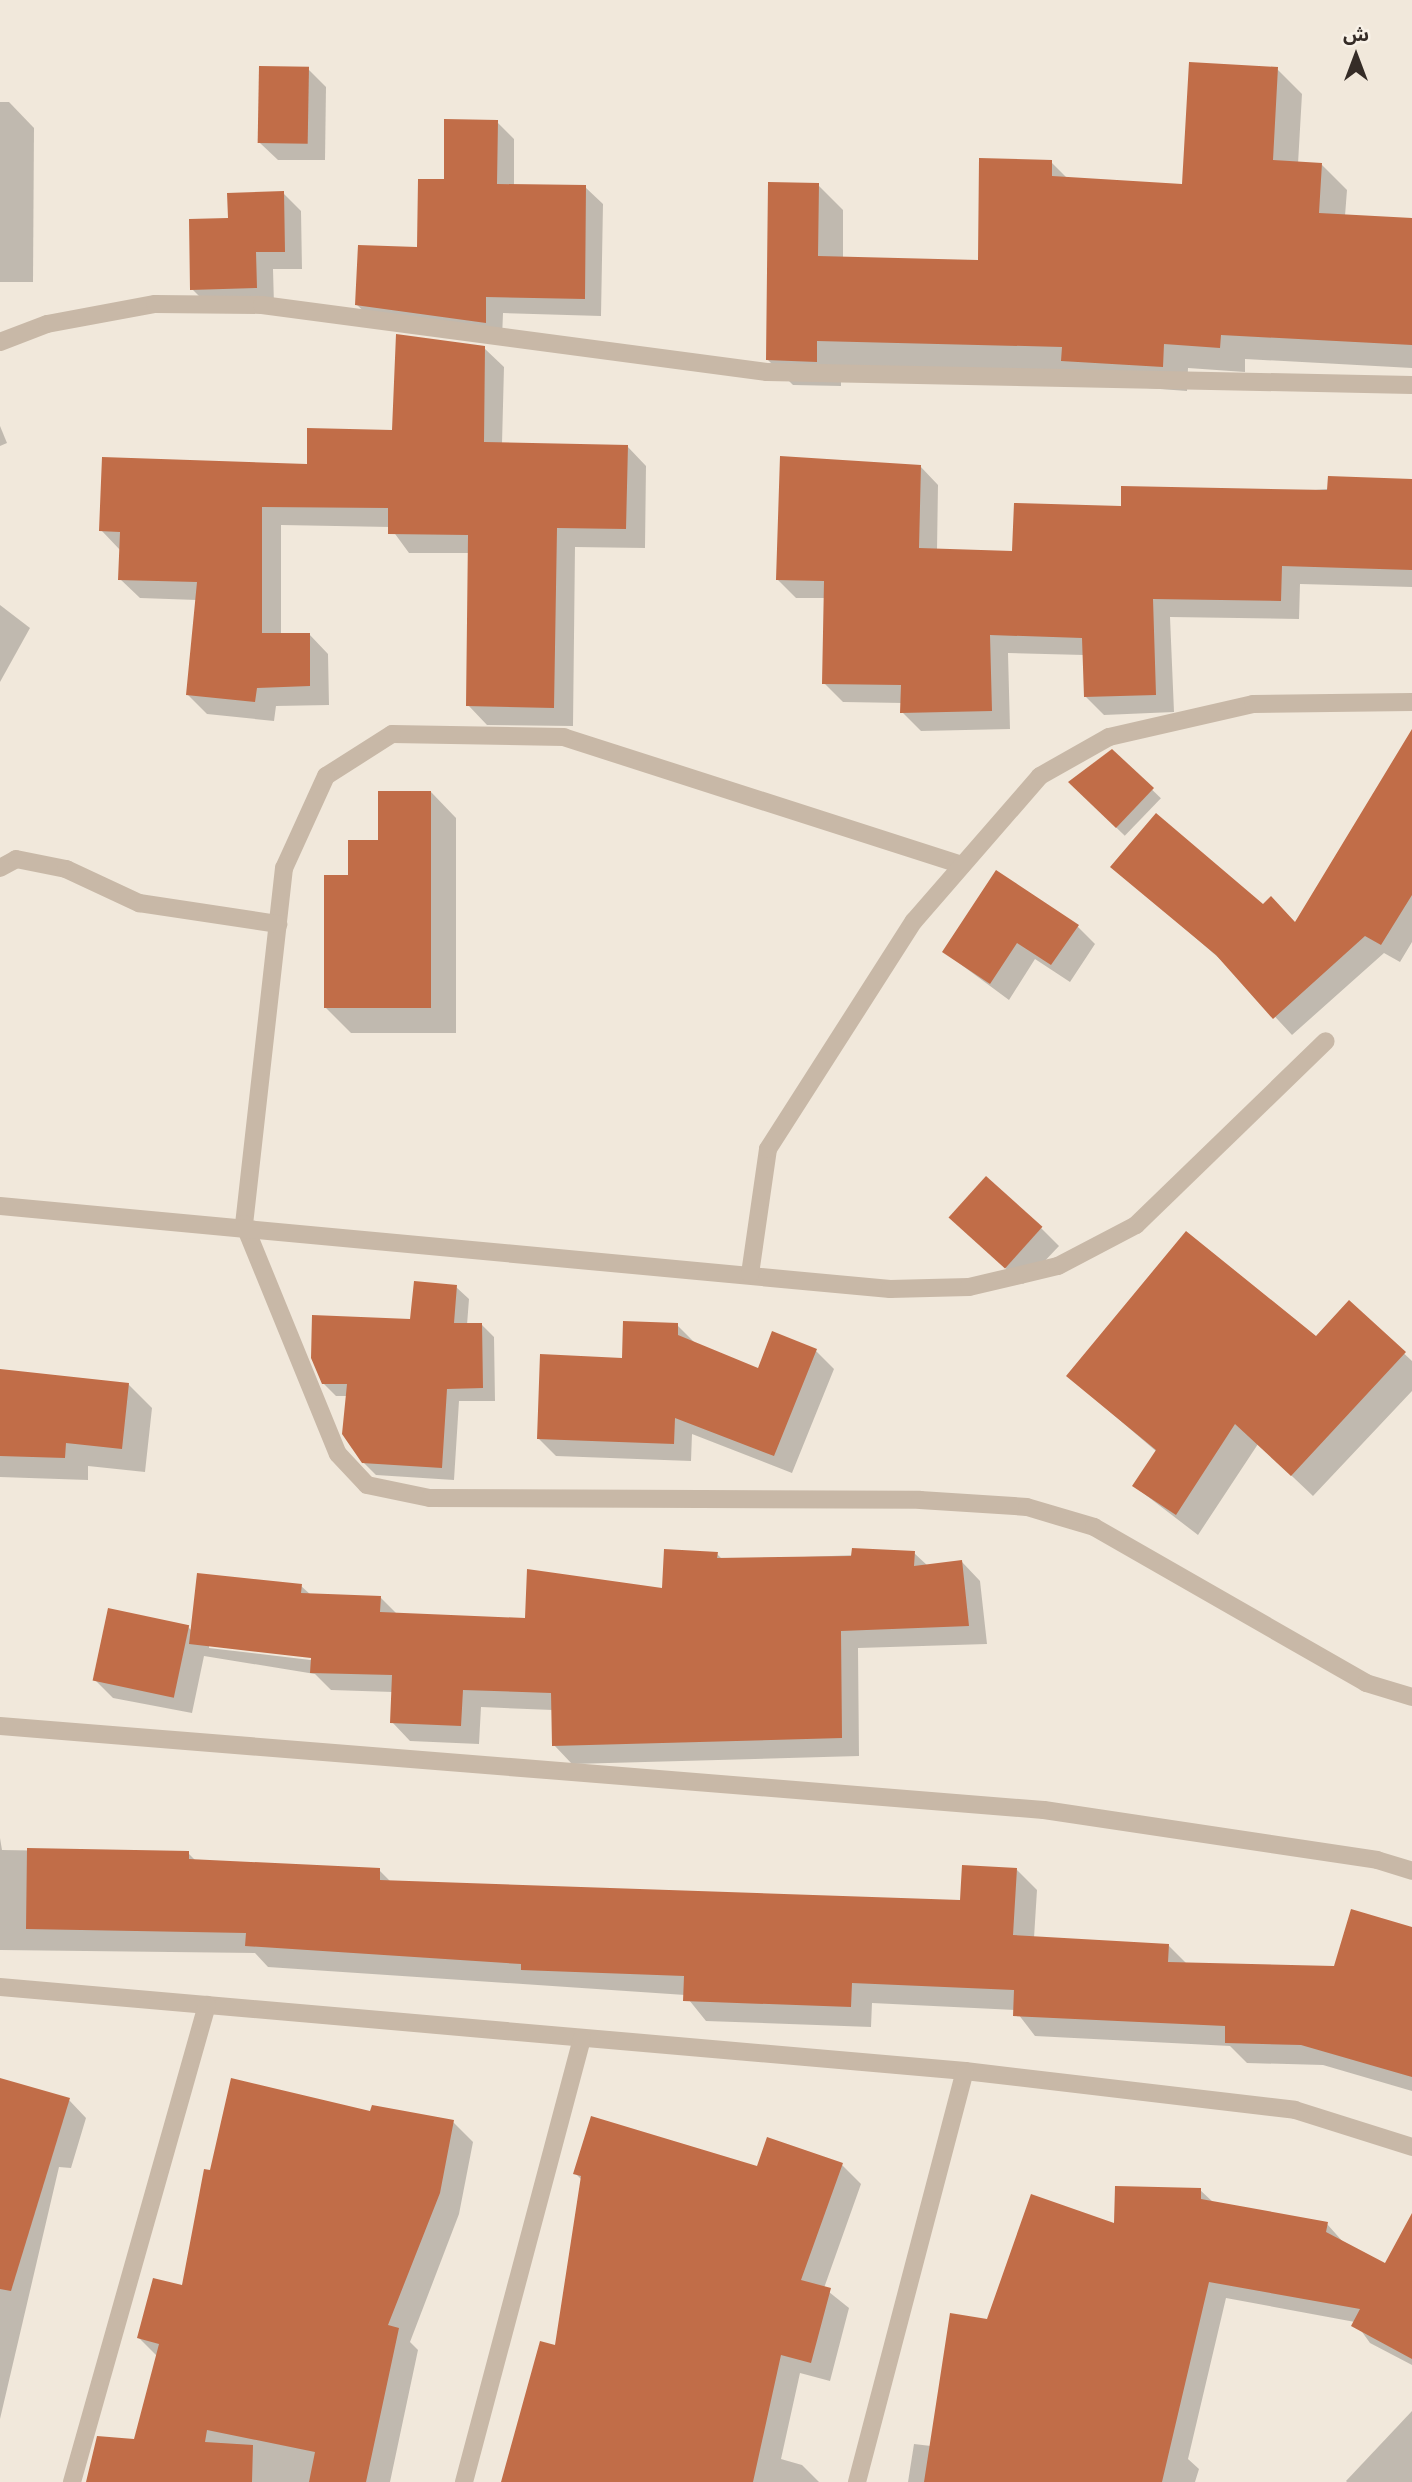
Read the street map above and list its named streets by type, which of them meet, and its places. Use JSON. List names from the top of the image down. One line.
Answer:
{"north":"top"}
